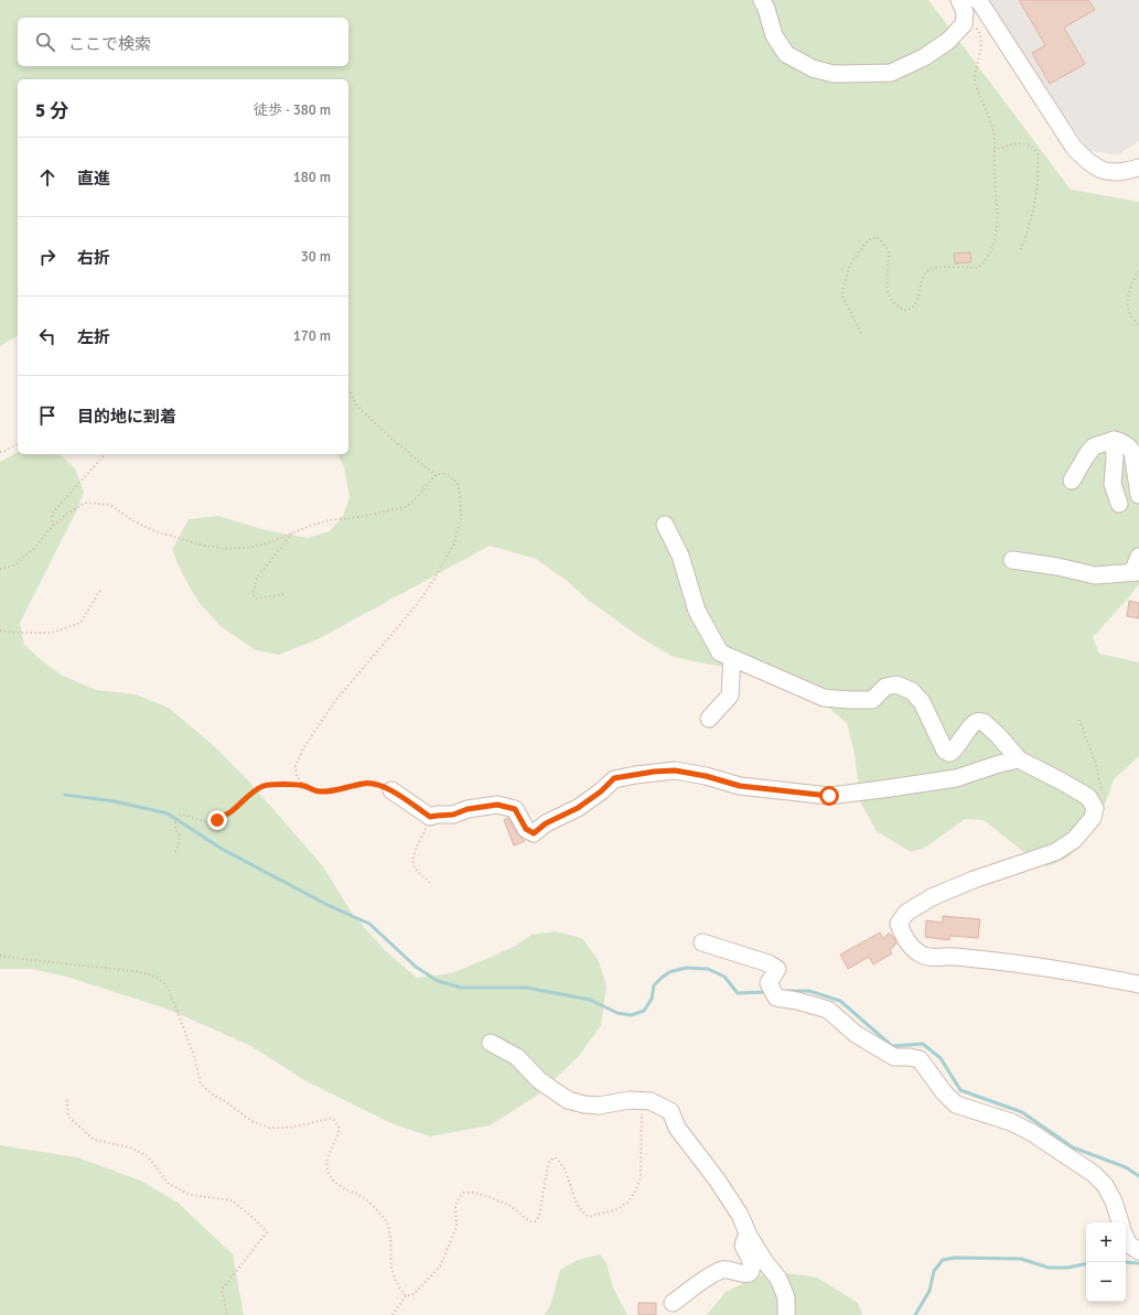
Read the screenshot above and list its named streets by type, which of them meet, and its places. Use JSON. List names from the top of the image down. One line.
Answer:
{"page":{"search":"ここで検索","heading":["5 分","徒歩 · 380 m"],"list":[["直進","180 m"],["右折","30 m"],["左折","170 m"],"目的地に到着"],"map_buttons":["+","−"]}}
